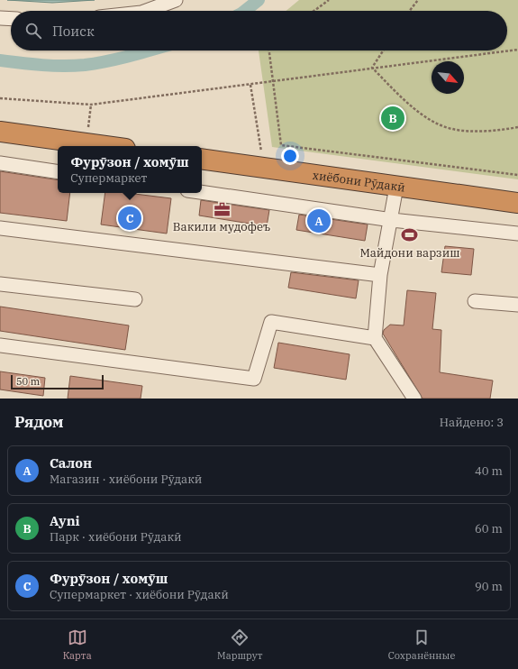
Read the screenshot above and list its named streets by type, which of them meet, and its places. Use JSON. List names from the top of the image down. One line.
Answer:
{"streets":{"highway":["хиёбони Рӯдакӣ"]},"places":{"office":["Вакили мудофеъ"],"sports":["Майдони варзиш"]},"scale_bar":"50 m","north":"bottom right","page":{"search":"Поиск","pins":["B","C","A"],"popup":["Фурӯзон / хомӯш","Супермаркет"],"scale":"50 m","heading":["Рядом","Найдено: 3"],"list":[{"mark":"A","name":"Салон","note":"Магазин · хиёбони Рӯдакӣ","value":"40 m"},{"mark":"B","name":"Ayni","note":"Парк · хиёбони Рӯдакӣ","value":"60 m"},{"mark":"C","name":"Фурӯзон / хомӯш","note":"Супермаркет · хиёбони Рӯдакӣ","value":"90 m"}],"nav":["Карта","Маршрут","Сохранённые"]}}
